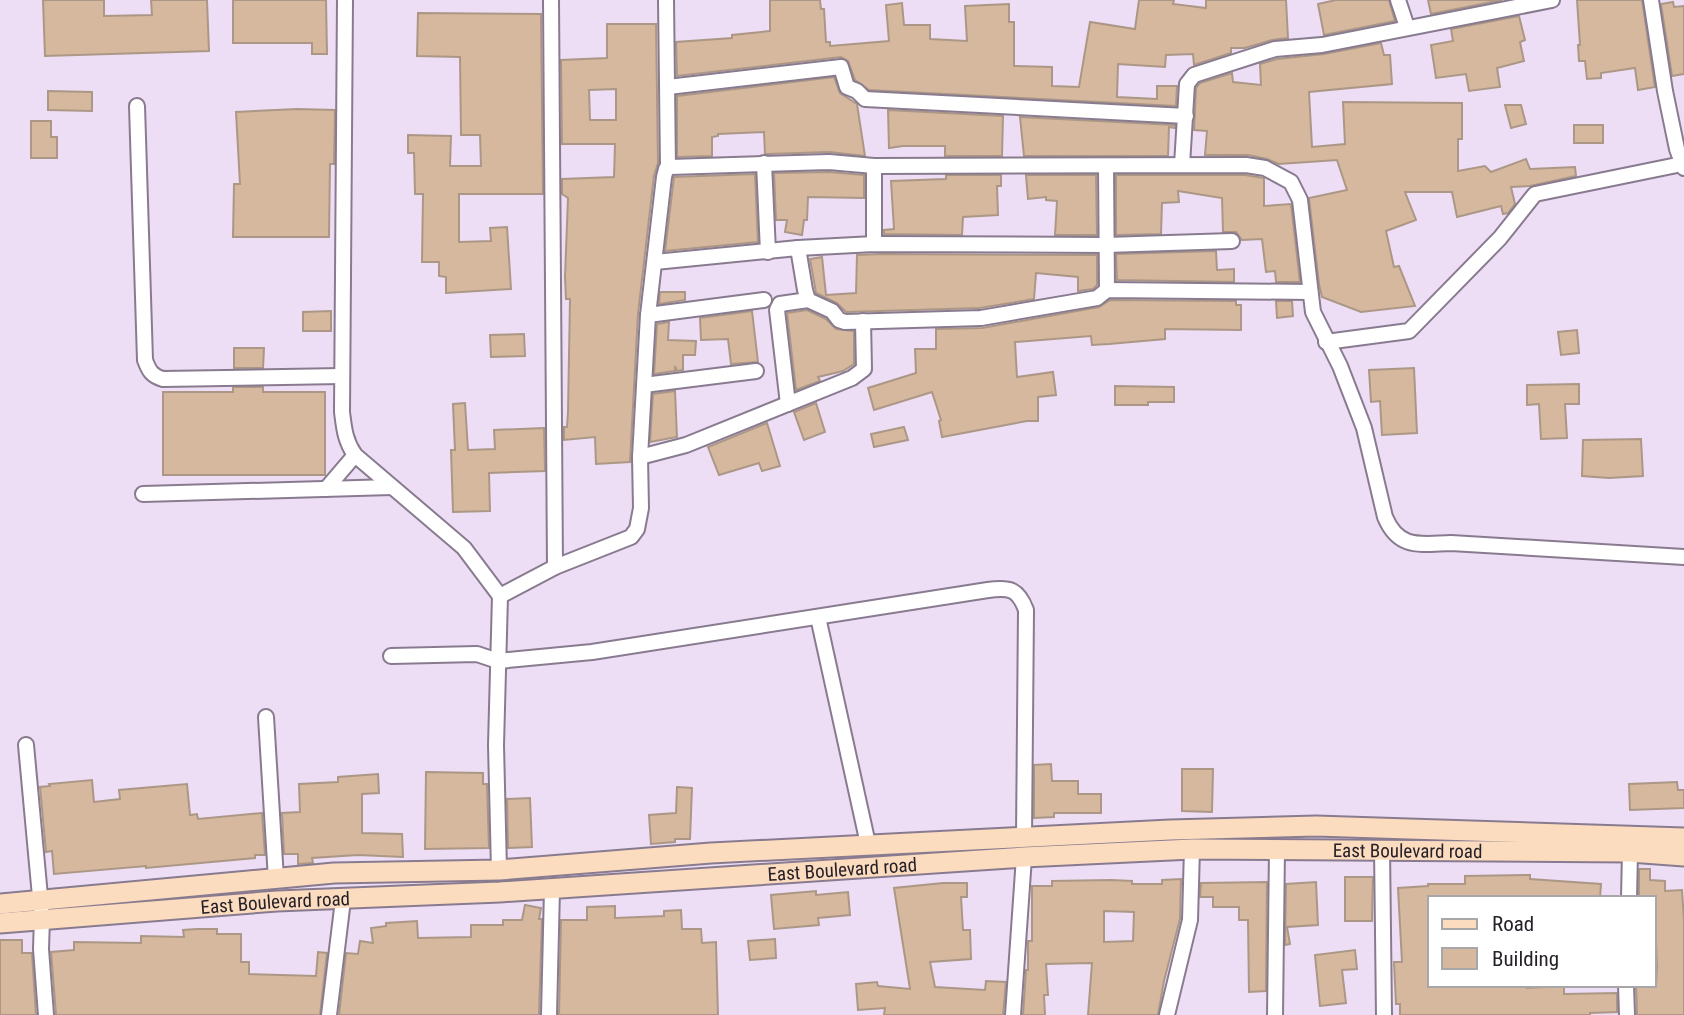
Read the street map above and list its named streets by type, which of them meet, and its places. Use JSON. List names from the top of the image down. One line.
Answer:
{"streets":{"main road":["East Boulevard road"]},"legend":["Road","Building"]}
